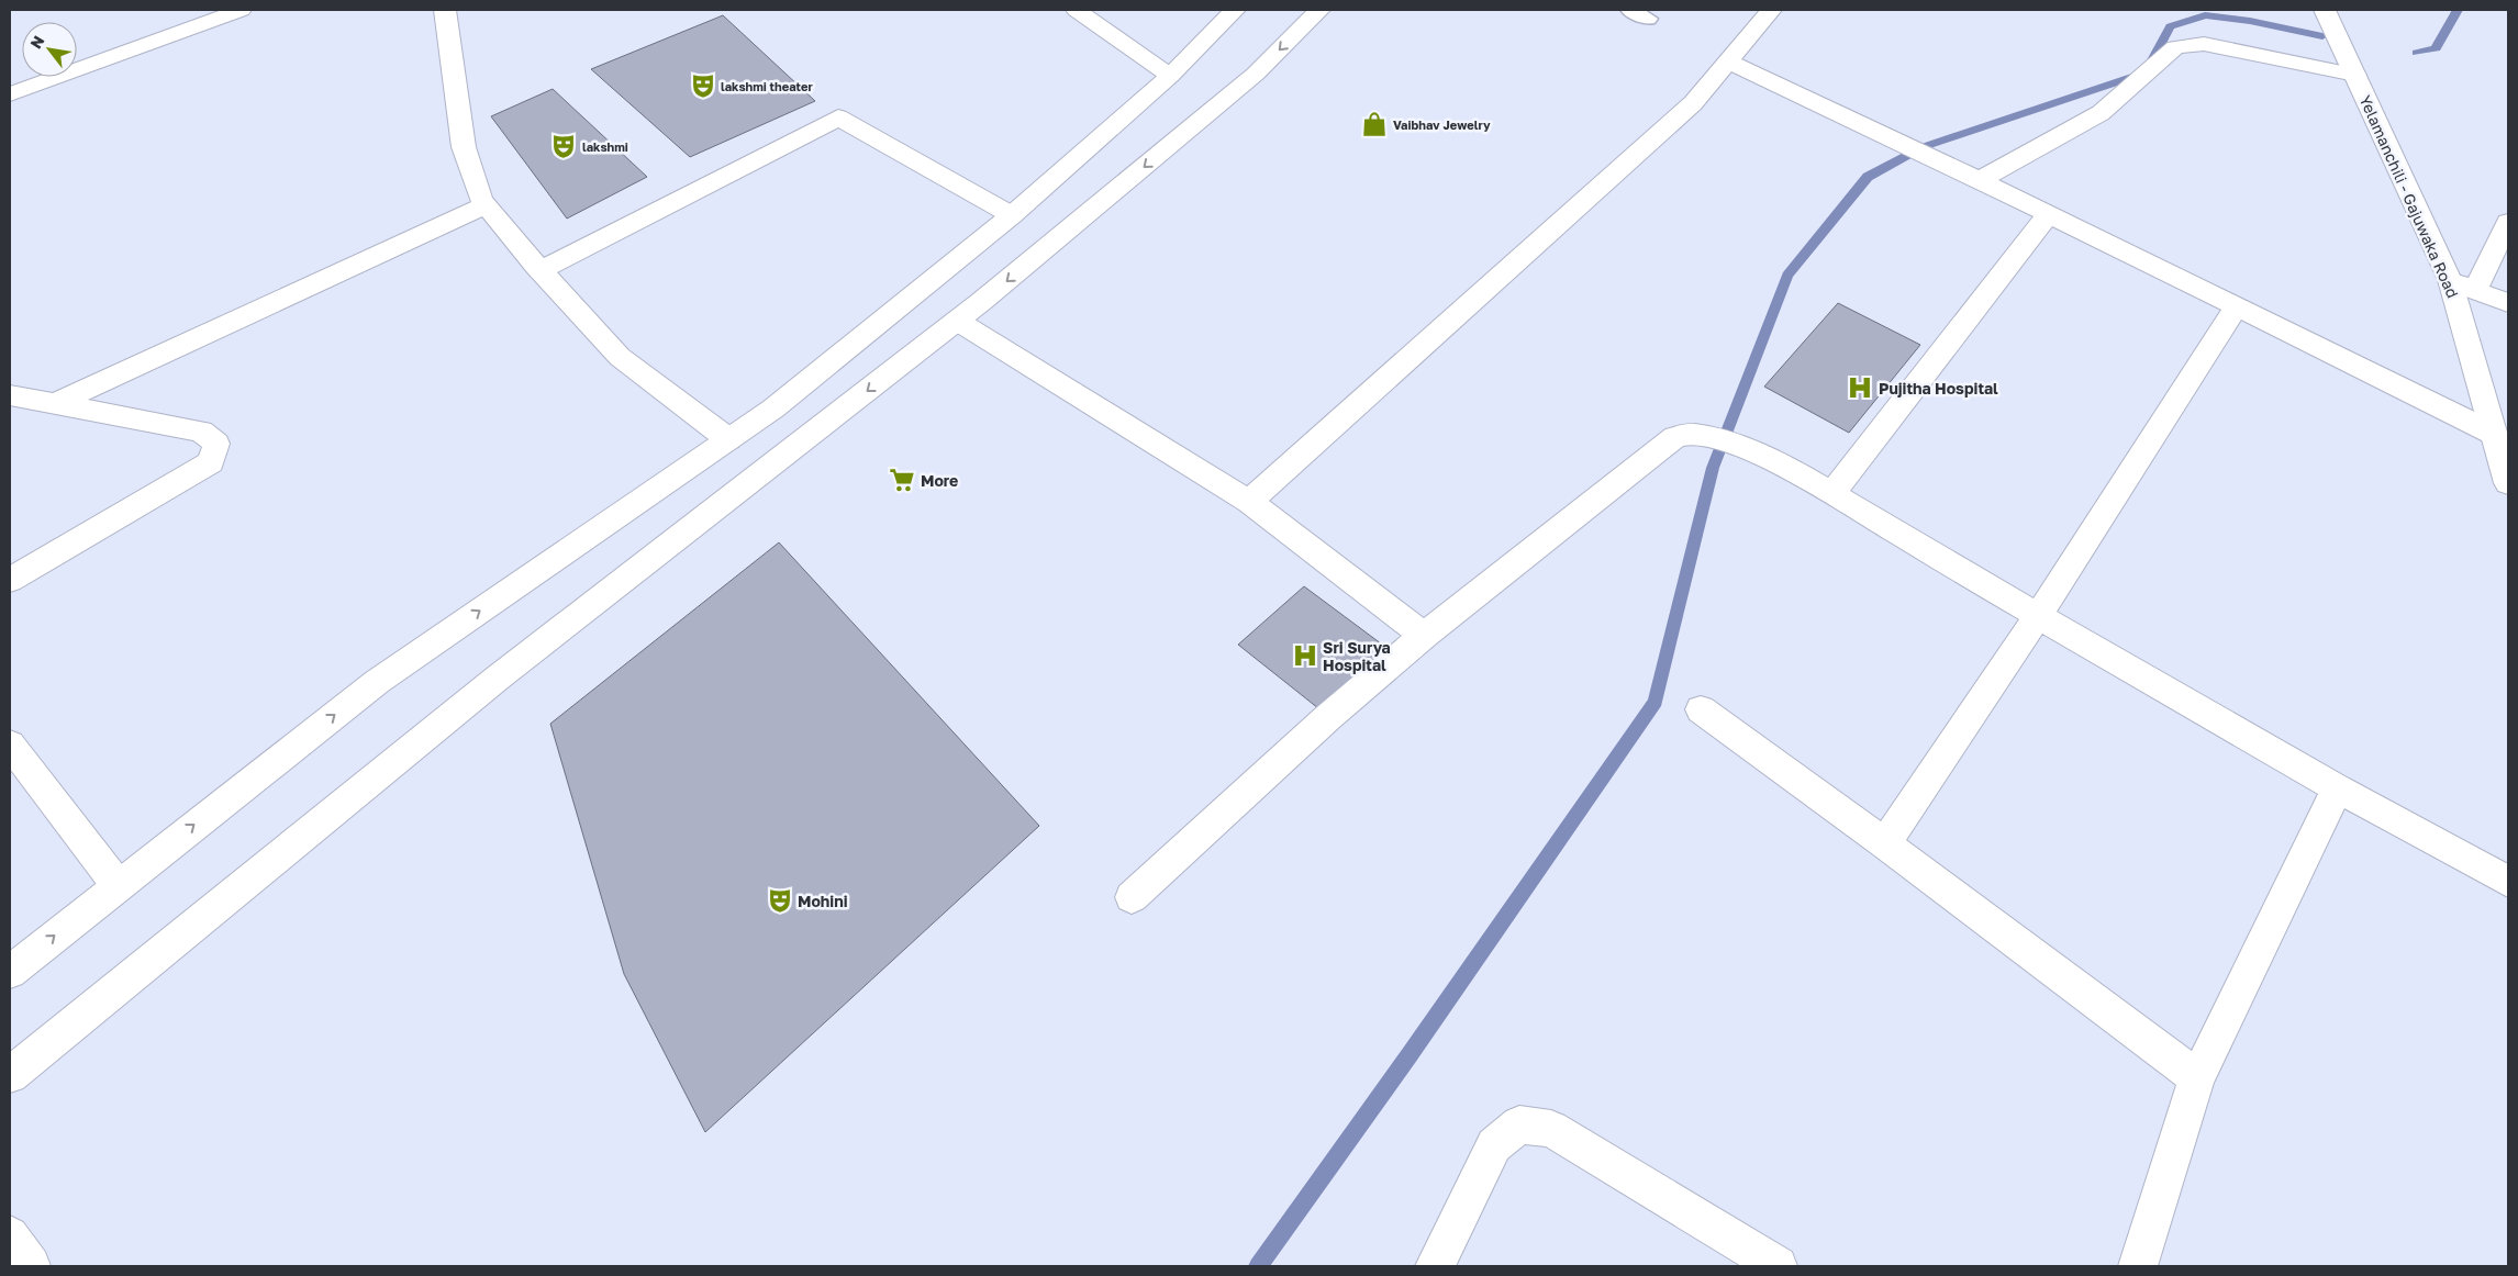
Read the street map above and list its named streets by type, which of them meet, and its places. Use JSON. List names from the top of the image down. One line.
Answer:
{"streets":{"street":["Yelamanchili - Gajuwaka Road"]},"places":{"theatre":["lakshmi theater","lakshmi","Mohini"],"shop":["Vaibhav Jewelry"],"hospital":["Pujitha Hospital","Sri Surya Hospital"],"supermarket":["More"]},"north":"top left"}
